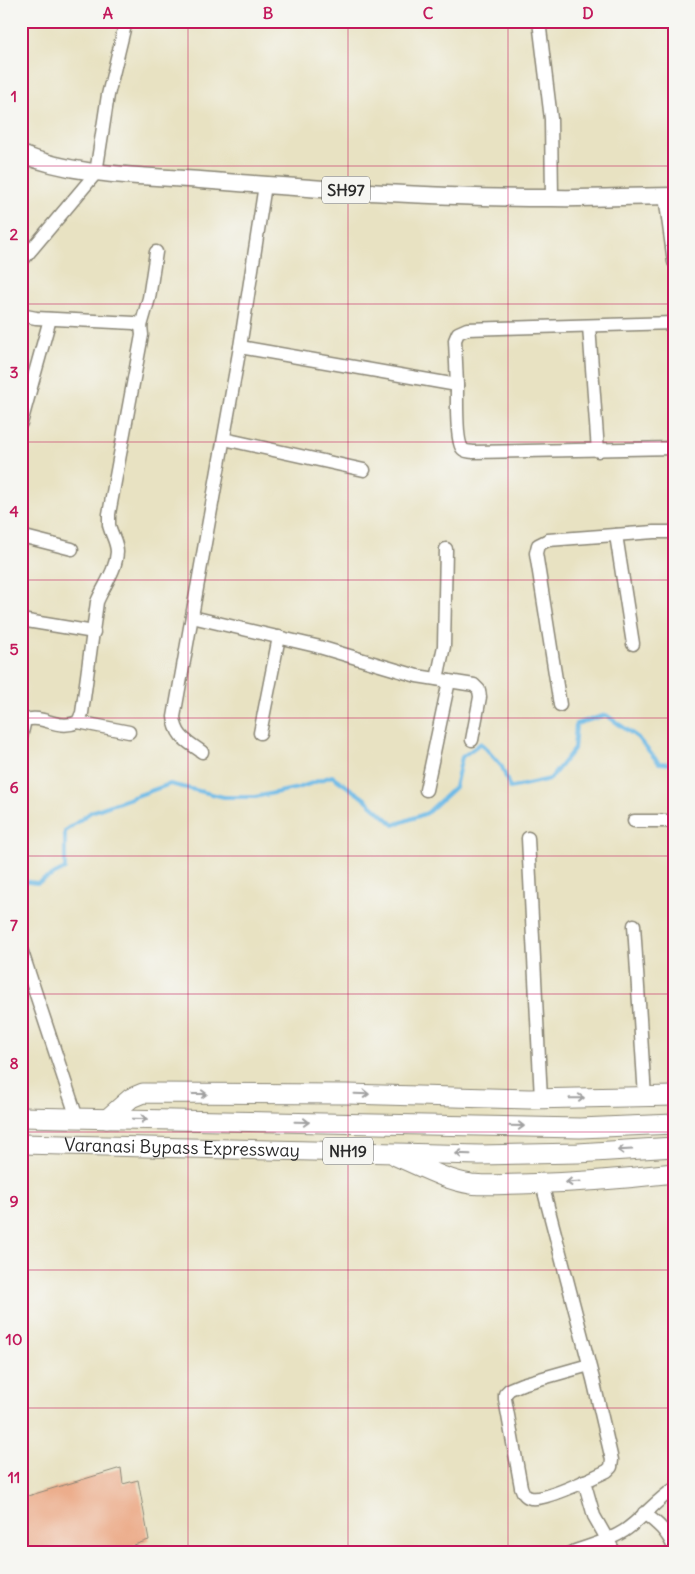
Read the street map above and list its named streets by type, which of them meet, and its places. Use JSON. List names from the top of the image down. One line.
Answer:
{"streets":{"highway":["Varanasi Bypass Expressway","NH19"],"main road":["SH97"]},"grid":{"columns":["A","B","C","D"],"rows":["1","2","3","4","5","6","7","8","9","10","11"]}}
